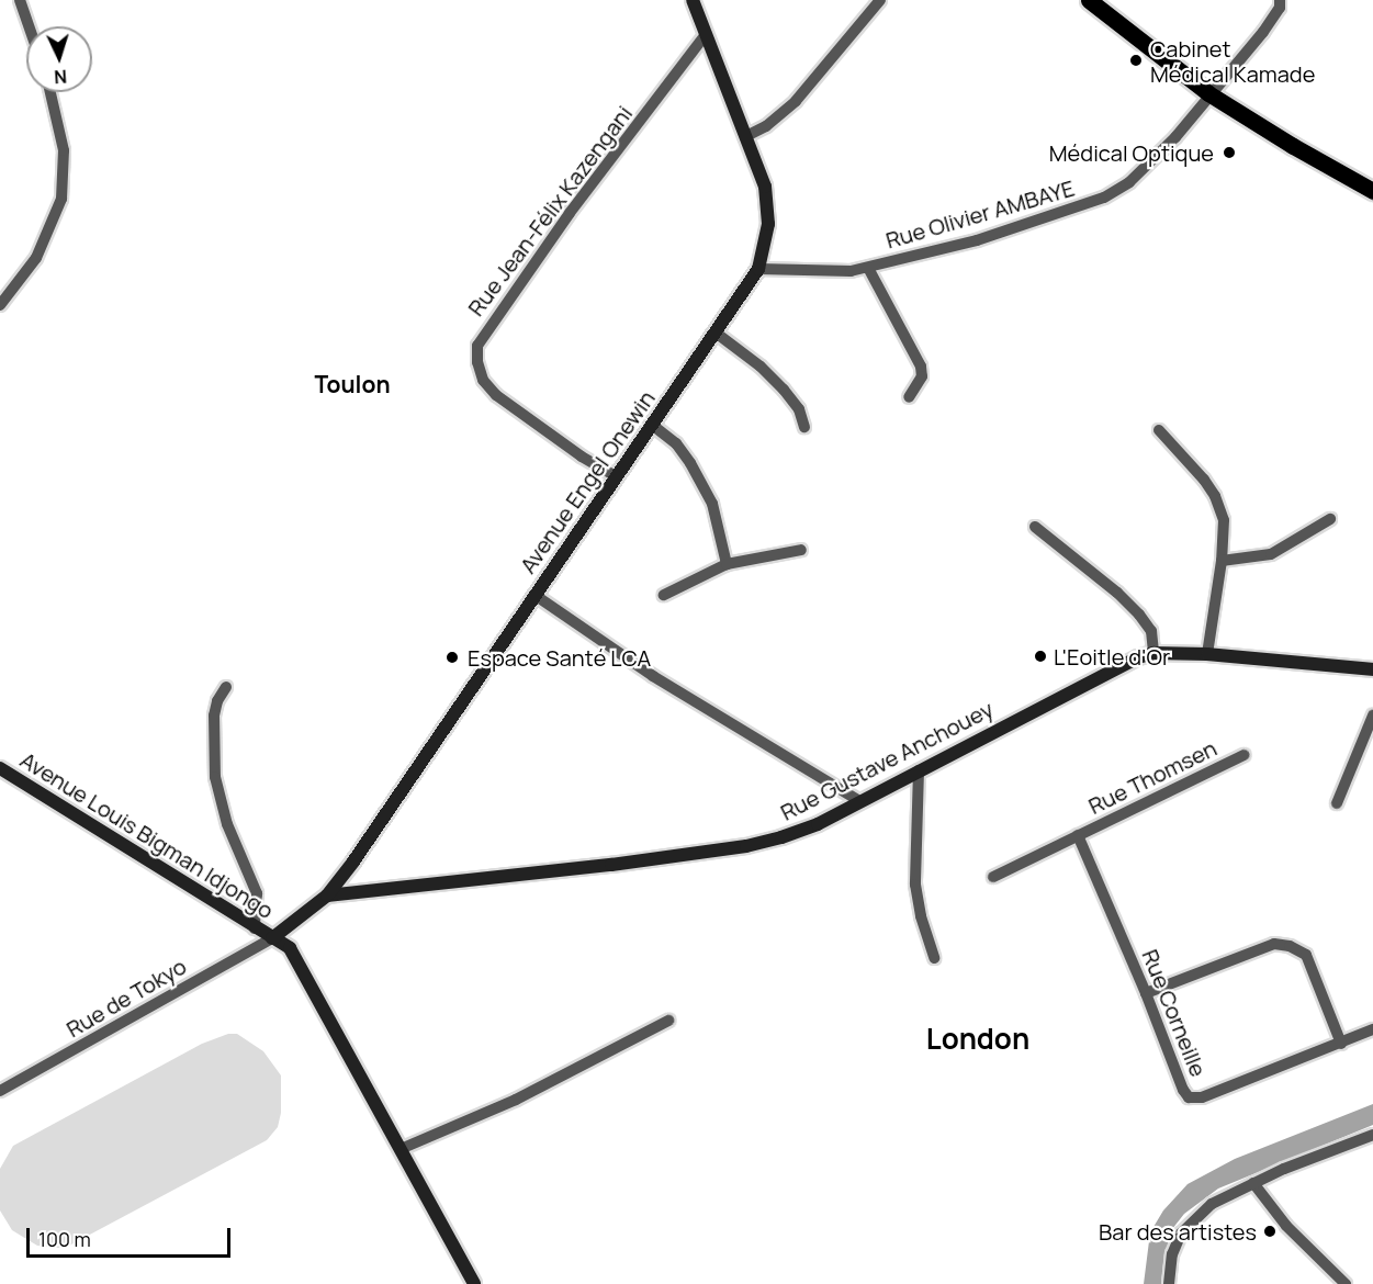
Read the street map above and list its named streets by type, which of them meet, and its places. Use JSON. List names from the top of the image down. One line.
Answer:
{"streets":{"street":["Rue Jean-Félix Kazengani","Rue Olivier AMBAYE","Avenue Engel Onewin","Rue Gustave Anchouey","Rue Thomsen","Avenue Louis Bigman Idjongo","Rue de Tokyo","Rue Corneille"]},"crossings":[["Rue Jean-Félix Kazengani","Avenue Engel Onewin"],["Rue Olivier AMBAYE","Avenue Engel Onewin"],["Avenue Engel Onewin","Rue Gustave Anchouey"],["Avenue Engel Onewin","Avenue Louis Bigman Idjongo"],["Avenue Engel Onewin","Rue de Tokyo"],["Rue Thomsen","Rue Corneille"],["Avenue Louis Bigman Idjongo","Rue de Tokyo"]],"districts":["Toulon","London"],"places":["Cabinet Médical Kamade","Médical Optique","L'Eoitle d'Or","Espace Santé LCA","Bar des artistes"],"scale_bar":"100 m","north":"bottom"}
